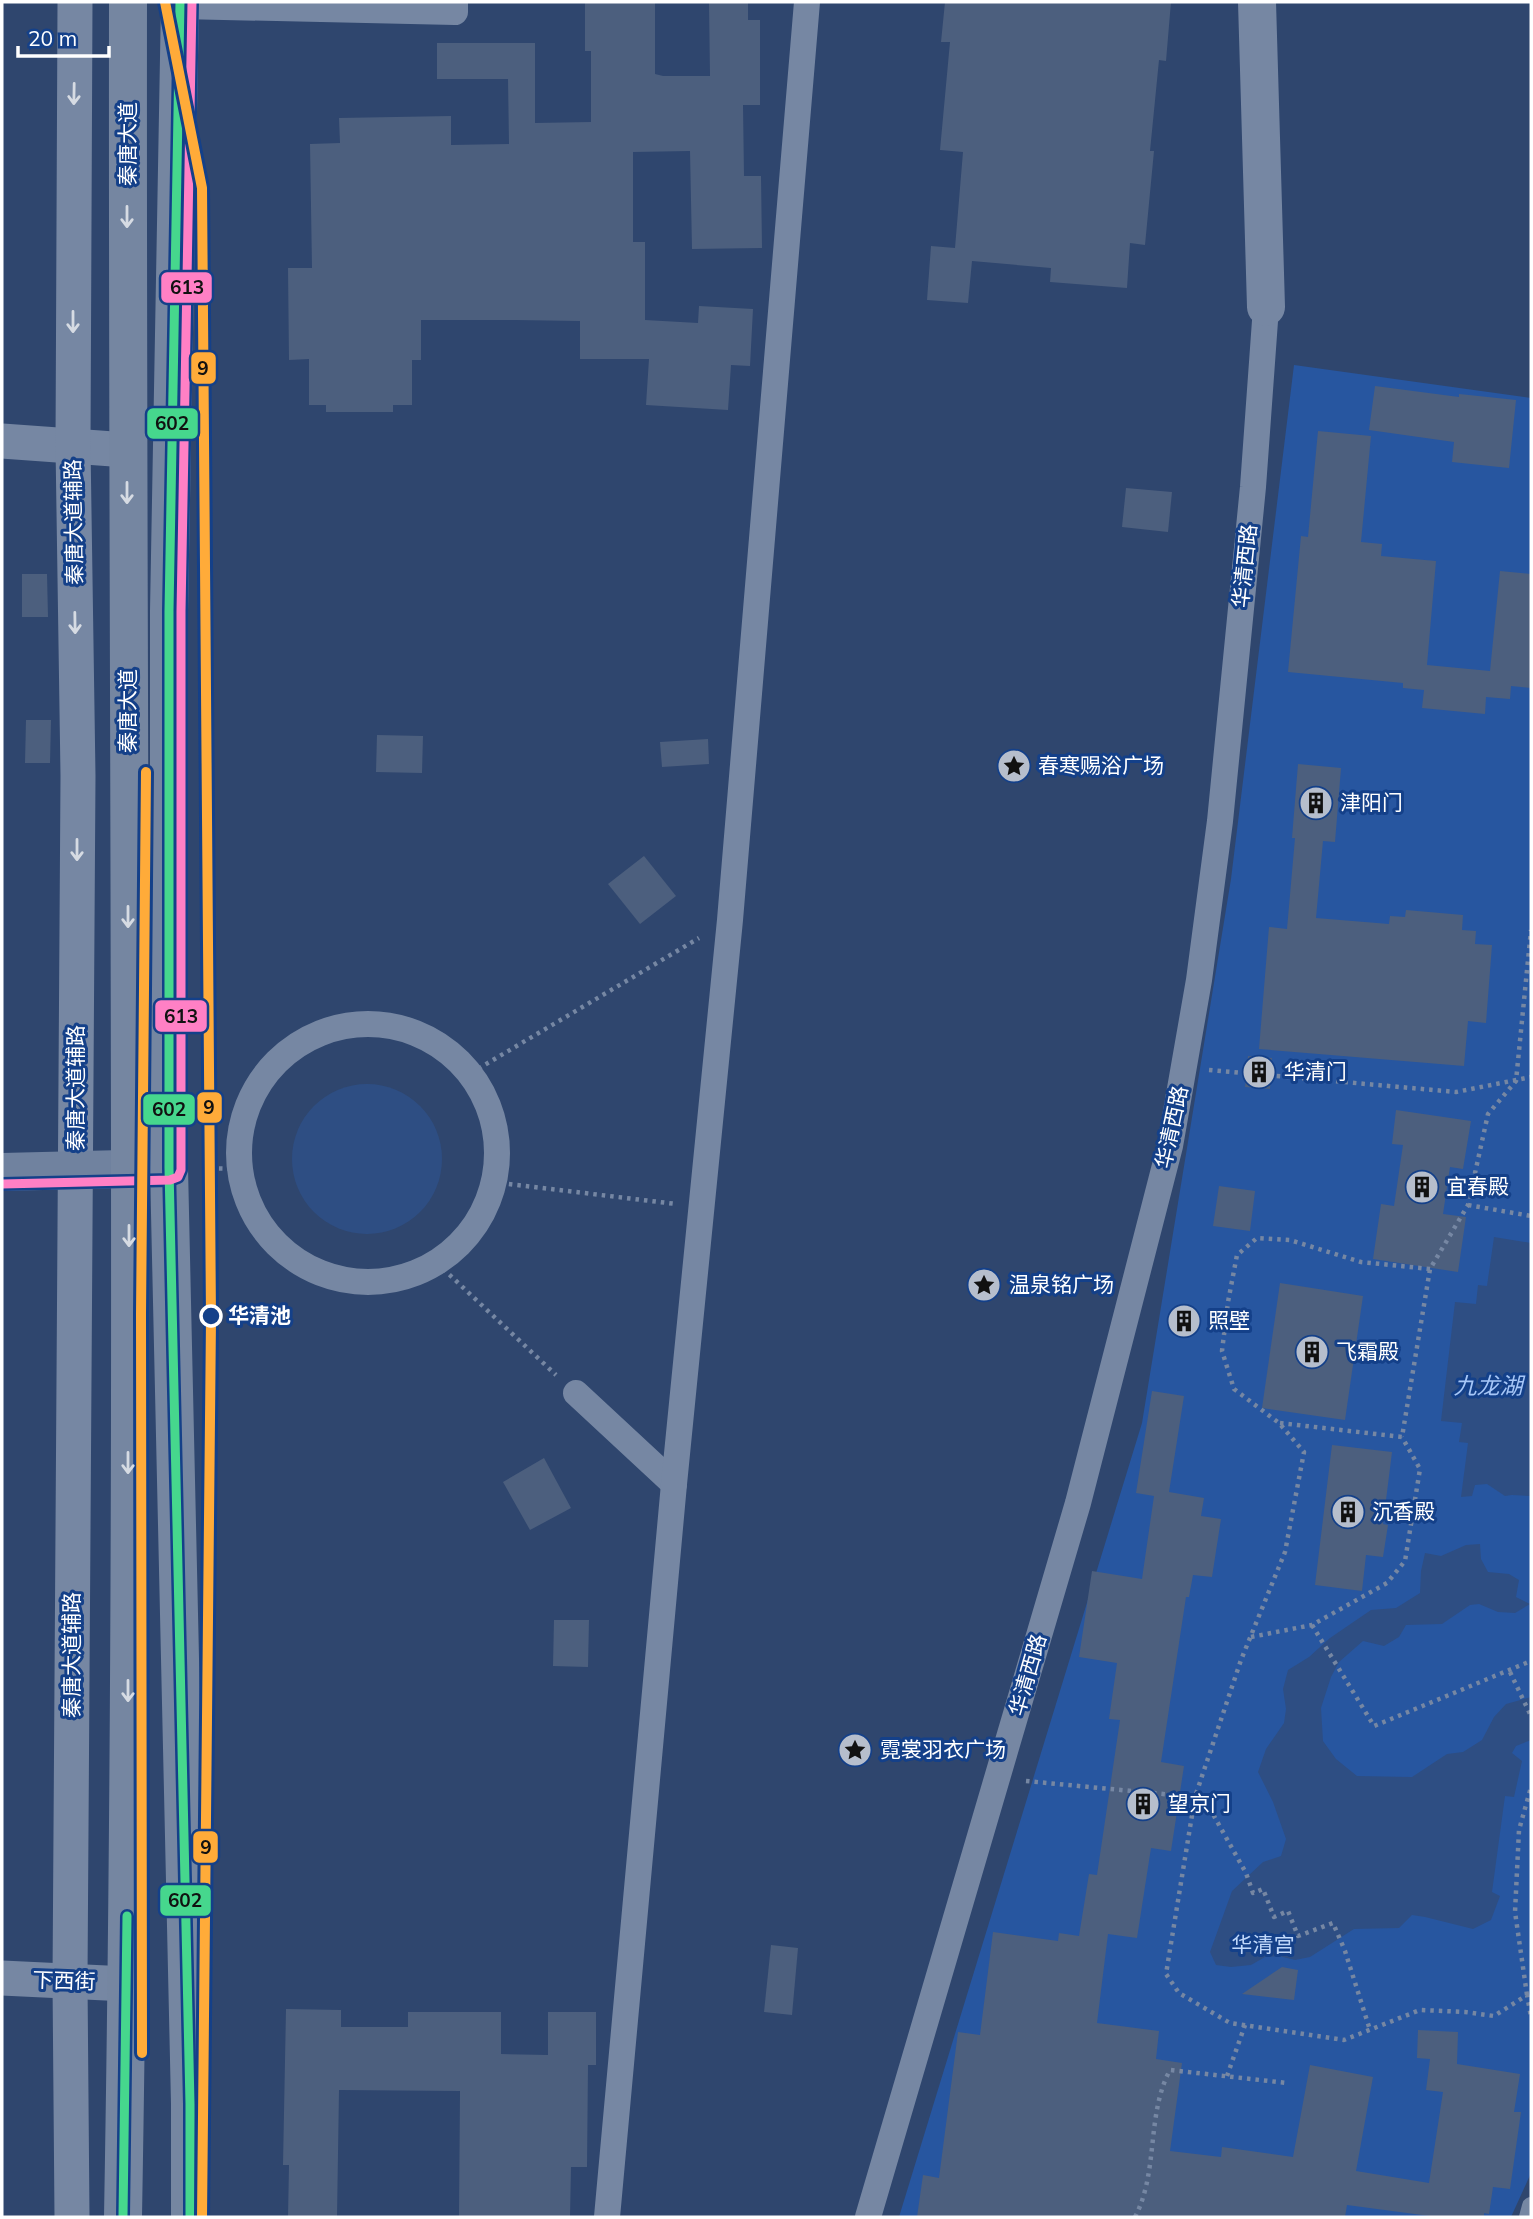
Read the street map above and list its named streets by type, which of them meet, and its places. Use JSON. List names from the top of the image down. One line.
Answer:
{"streets":{"main road":["秦唐大道"],"street":["秦唐大道辅路","华清西路","下西街"]},"crossings":[["秦唐大道","下西街"],["秦唐大道辅路","下西街"]],"one_way":["秦唐大道辅路"],"water":["九龙湖"],"parks":["华清宫"],"places":{"place":["春寒赐浴广场","温泉铭广场","霓裳羽衣广场"],"building":["津阳门","华清门","宜春殿","照壁","飞霜殿","沉香殿","望京门"],"other":["华清池"]},"lines":["transit line 9","transit line 602","transit line 613"],"scale_bar":"20 m"}
